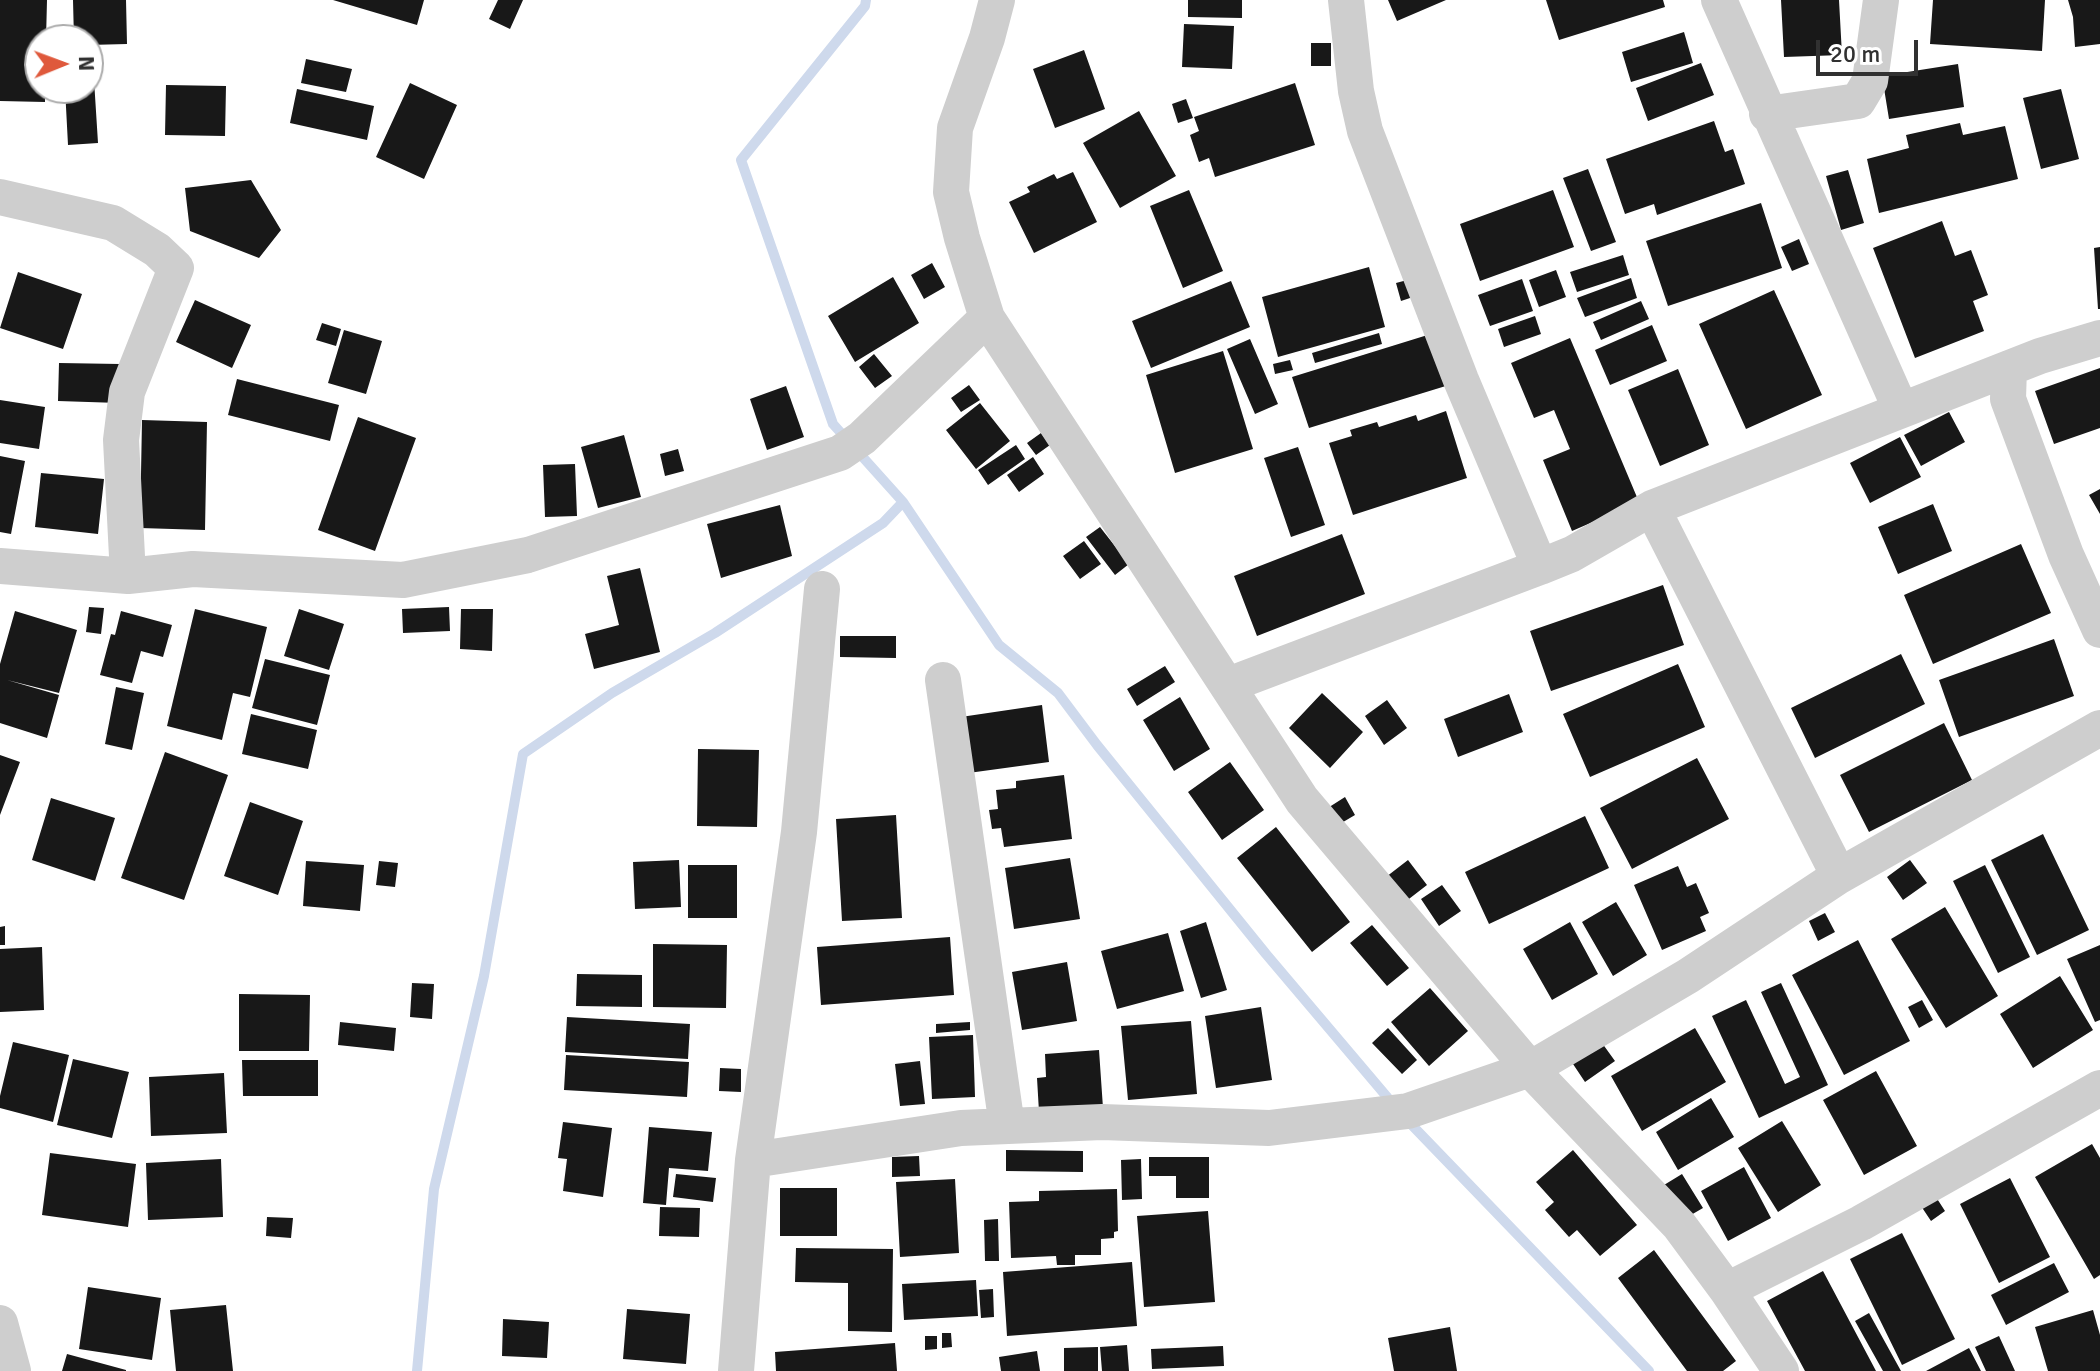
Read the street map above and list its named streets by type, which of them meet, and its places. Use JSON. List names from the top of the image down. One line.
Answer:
{"scale_bar":"20 m","north":"right"}
